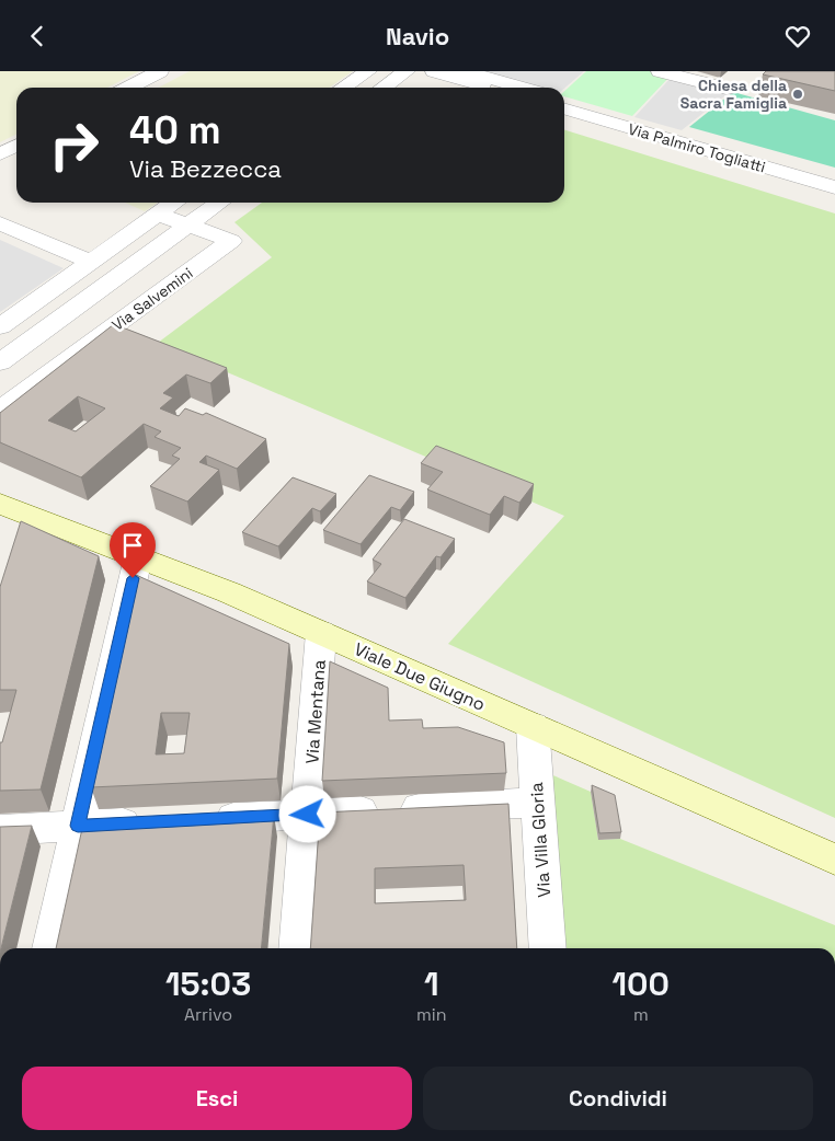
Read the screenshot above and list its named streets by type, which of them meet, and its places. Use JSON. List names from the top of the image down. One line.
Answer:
{"streets":{"main road":["Viale Due Giugno"],"street":["Via Palmiro Togliatti","Via Salvemini","Via Mentana","Via Villa Gloria"]},"crossings":[["Viale Due Giugno","Via Mentana"],["Viale Due Giugno","Via Villa Gloria"]],"places":["Chiesa della Sacra Famiglia"],"page":{"header":"Navio","turn":["40 m","Via Bezzecca"],"eta":["15:03","Arrivo","1","min","100","m"],"buttons":["Esci","Condividi"]}}
